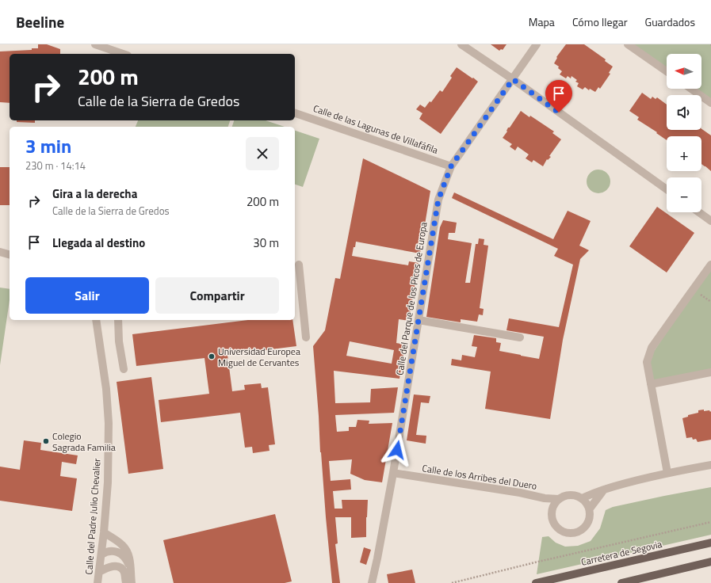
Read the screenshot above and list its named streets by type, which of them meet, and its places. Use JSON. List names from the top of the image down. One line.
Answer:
{"streets":{"main road":["Carretera de Segovia"],"street":["Calle de las Lagunas de Villafáfila","Calle del Parque de los Picos de Europa","Calle de los Arribes del Duero","Calle del Padre Julio Chevalier"]},"crossings":[["Calle de las Lagunas de Villafáfila","Calle del Parque de los Picos de Europa"],["Calle del Parque de los Picos de Europa","Calle de los Arribes del Duero"]],"places":["Universidad Europea Miguel de Cervantes","Colegio Sagrada Familia"],"north":"left","page":{"header":"Beeline","nav":["Mapa","Cómo llegar","Guardados"],"map_buttons":["+","−"],"turn":["200 m","Calle de la Sierra de Gredos"],"heading":["3 min","230 m · 14:14"],"list":[{"name":"Gira a la derecha","note":"Calle de la Sierra de Gredos","value":"200 m"},{"name":"Llegada al destino","value":"30 m"}],"buttons":["Salir","Compartir"]}}
